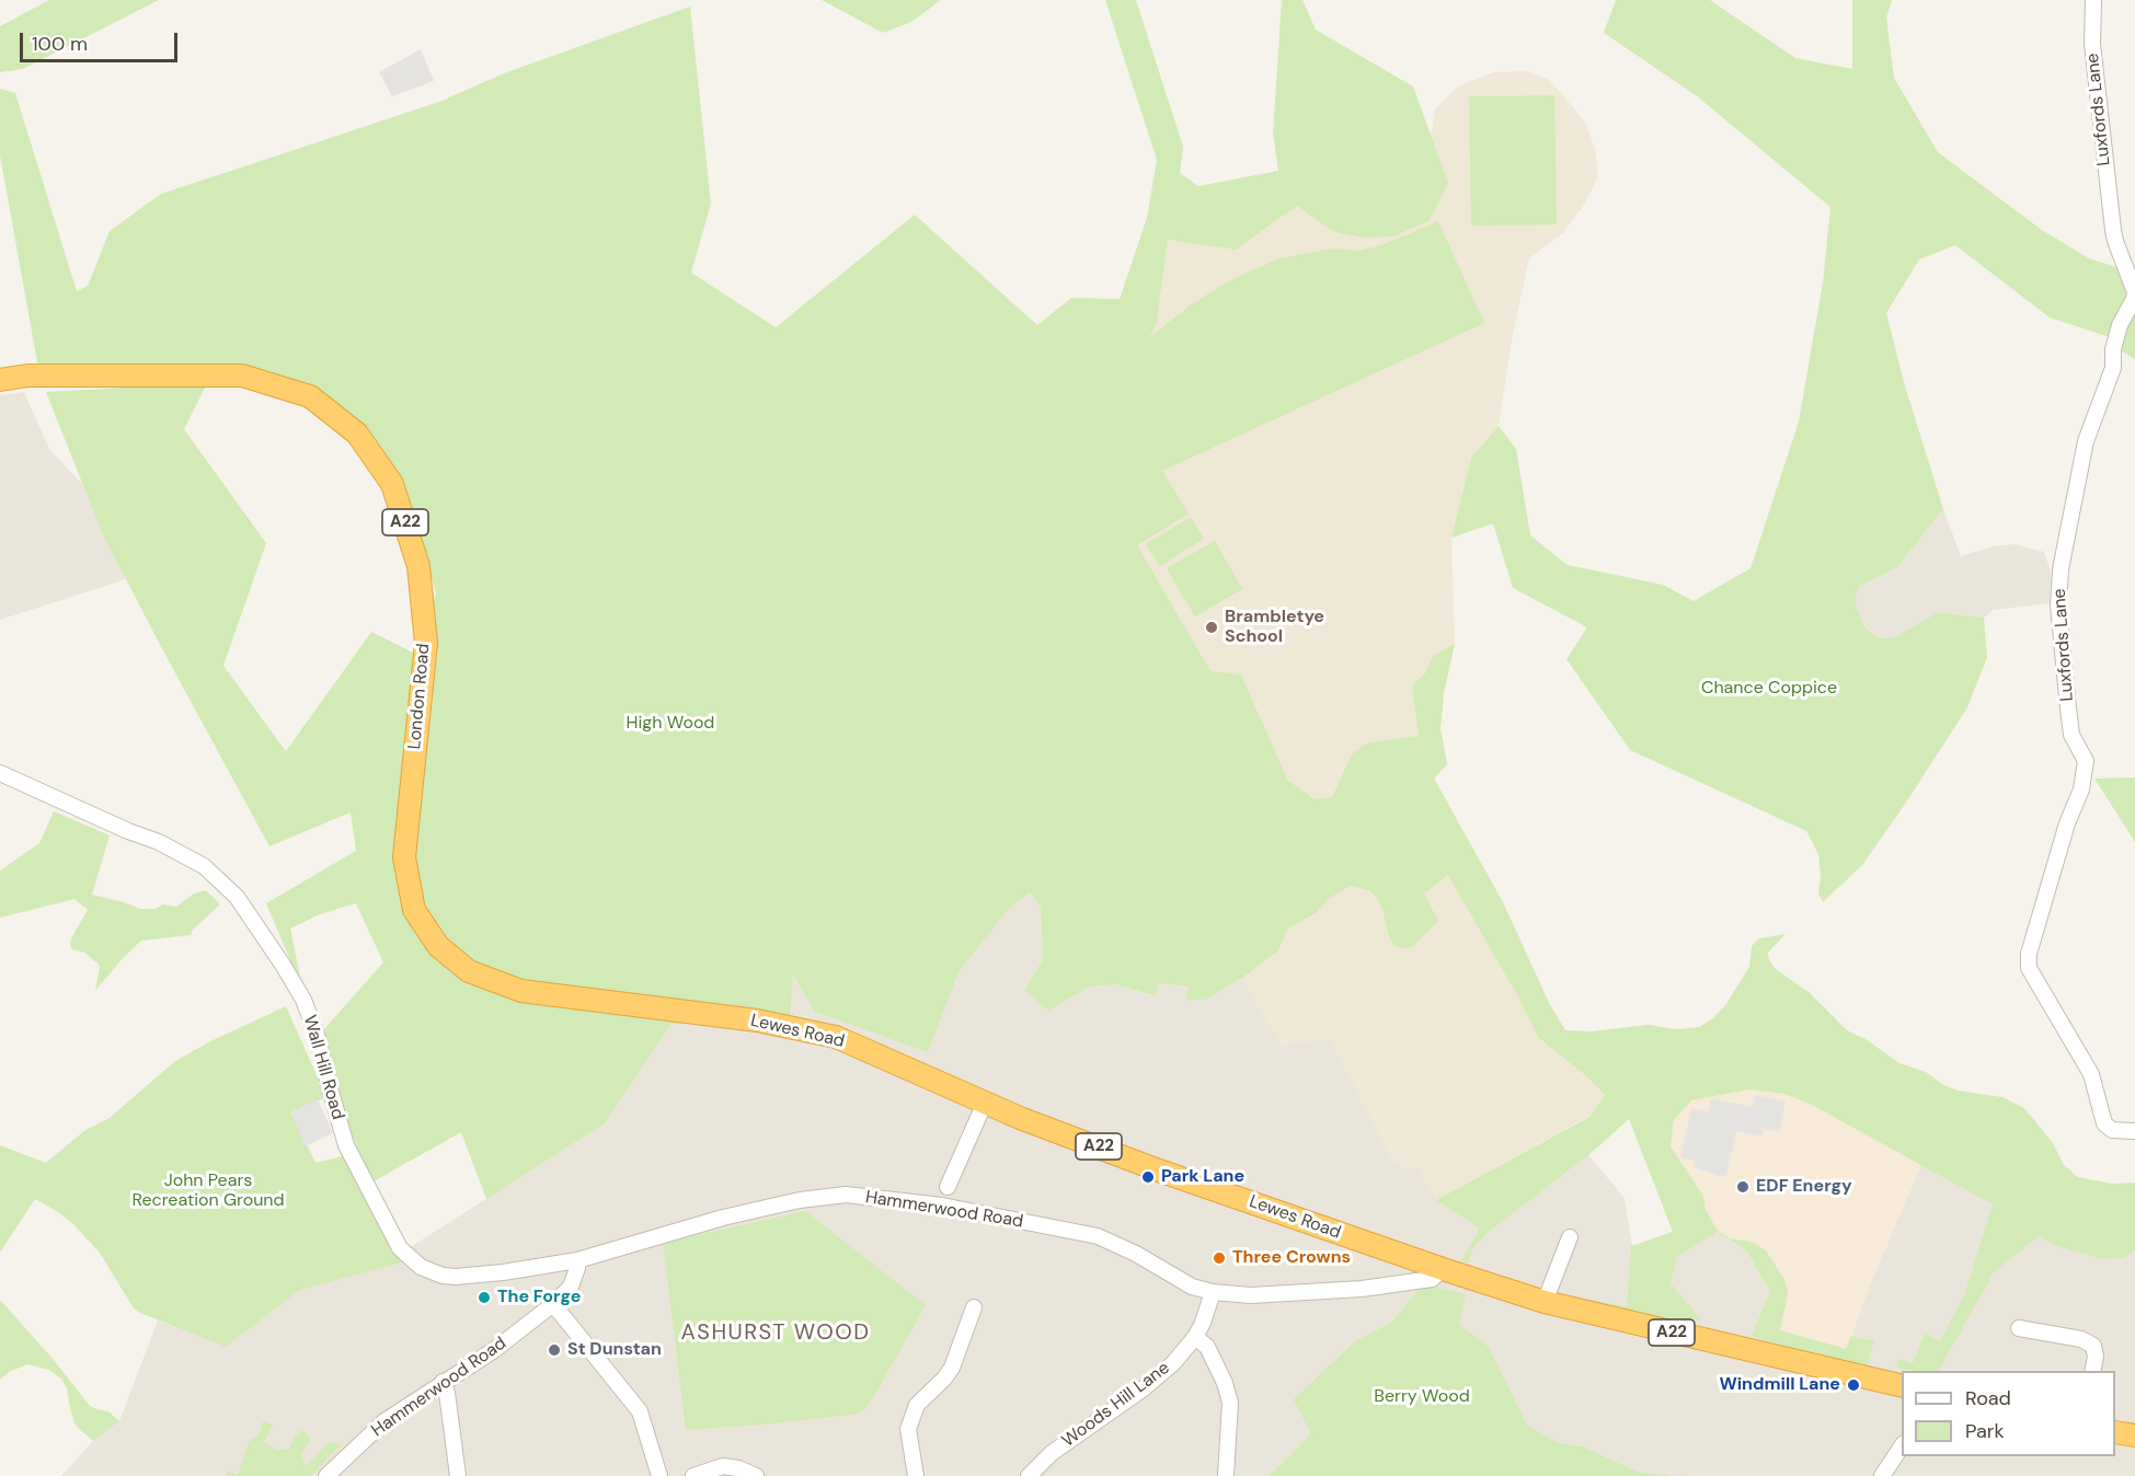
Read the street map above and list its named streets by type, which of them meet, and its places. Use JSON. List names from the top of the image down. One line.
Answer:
{"streets":{"highway":["A22","London Road","Lewes Road"],"street":["Luxfords Lane","Wall Hill Road","Hammerwood Road","Woods Hill Lane"]},"crossings":[["London Road","Lewes Road"],["Lewes Road","Hammerwood Road"],["Wall Hill Road","Hammerwood Road"],["Hammerwood Road","Woods Hill Lane"]],"districts":["ASHURST WOOD"],"parks":["Chance Coppice","High Wood","John Pears Recreation Ground","Berry Wood"],"places":["Brambletye School","Park Lane","EDF Energy","Three Crowns","The Forge","St Dunstan","Windmill Lane"],"legend":["Road","Park"],"scale_bar":"100 m"}
